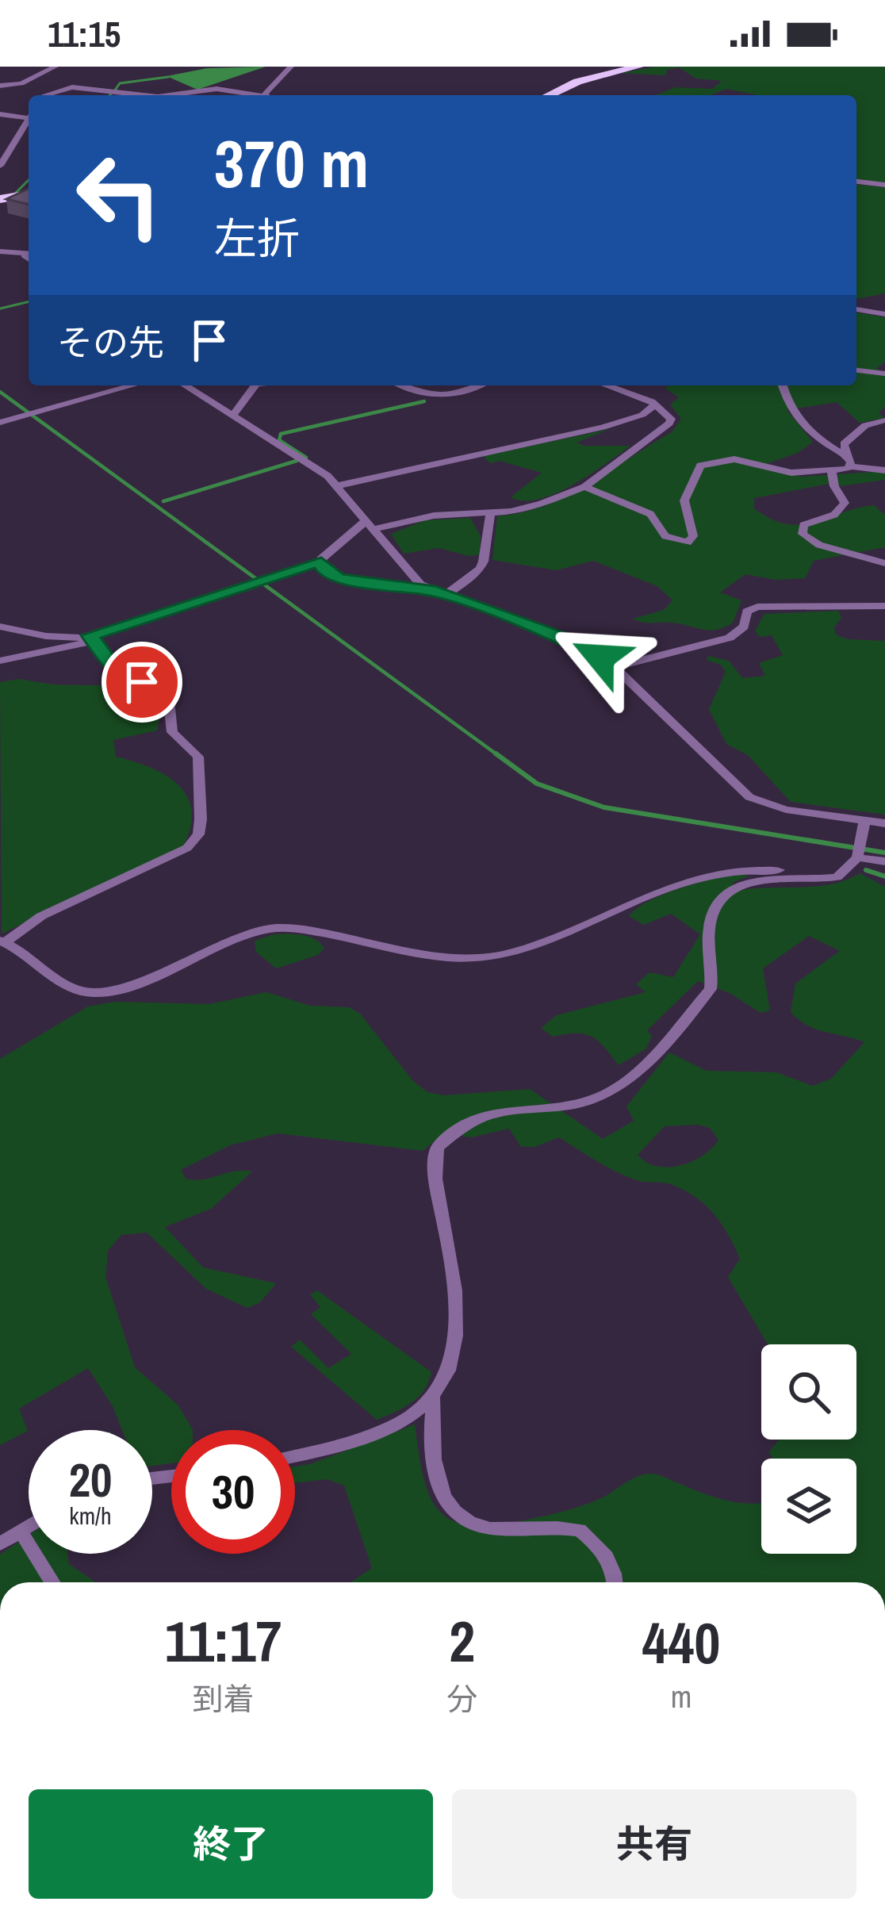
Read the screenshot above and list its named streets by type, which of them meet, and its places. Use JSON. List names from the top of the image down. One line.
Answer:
{"page":{"status":"11:15","turn":["370 m","左折"],"then":"その先","speed":"20 km/h","limit":"30","eta":["11:17","到着","2","分","440","m"],"buttons":["終了","共有"]}}
